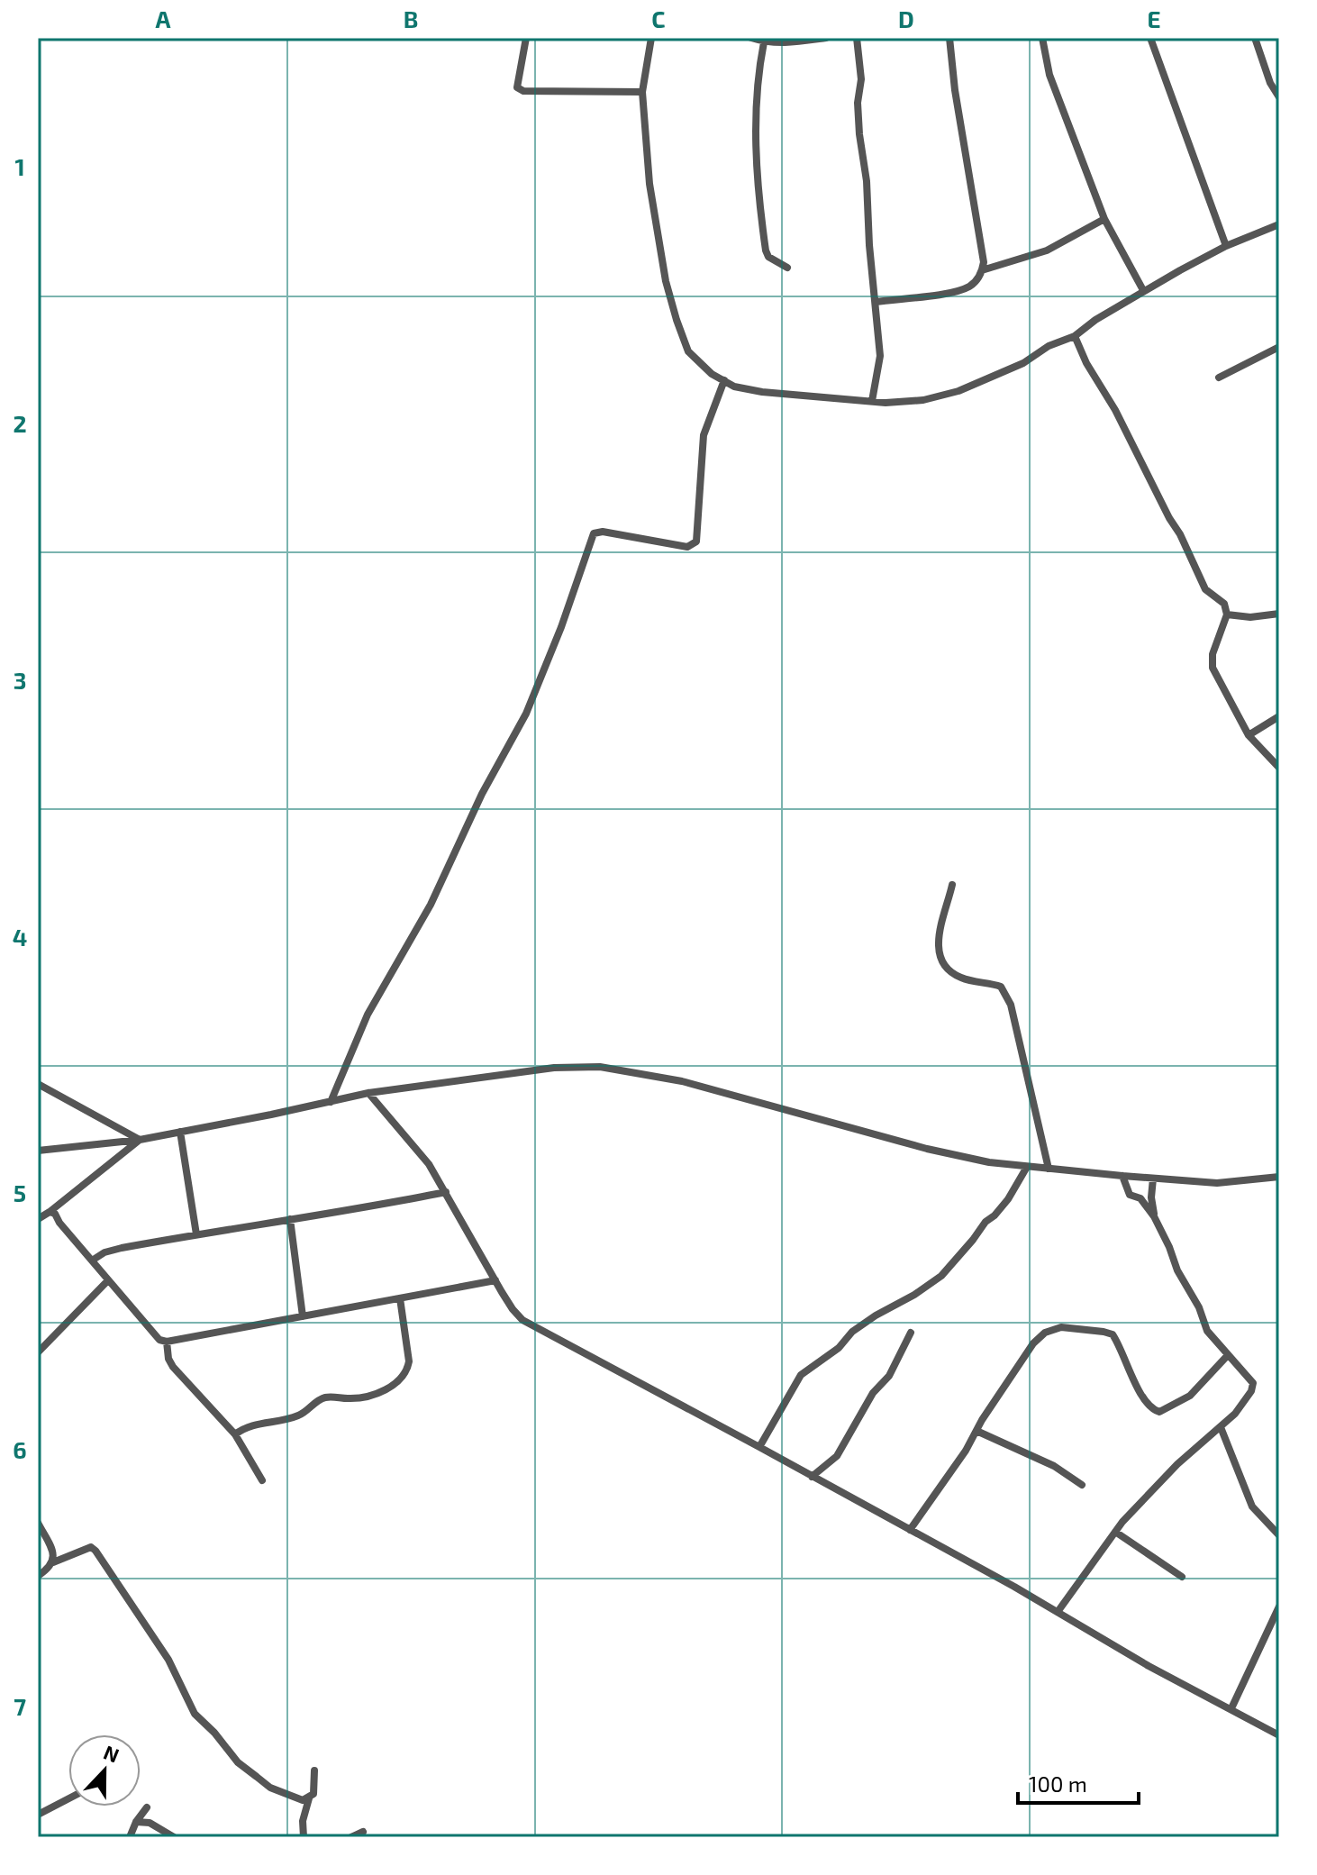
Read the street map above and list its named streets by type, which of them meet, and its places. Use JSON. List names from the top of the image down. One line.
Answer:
{"scale_bar":"100 m","north":"top","grid":{"columns":["A","B","C","D","E"],"rows":["1","2","3","4","5","6","7"]}}
